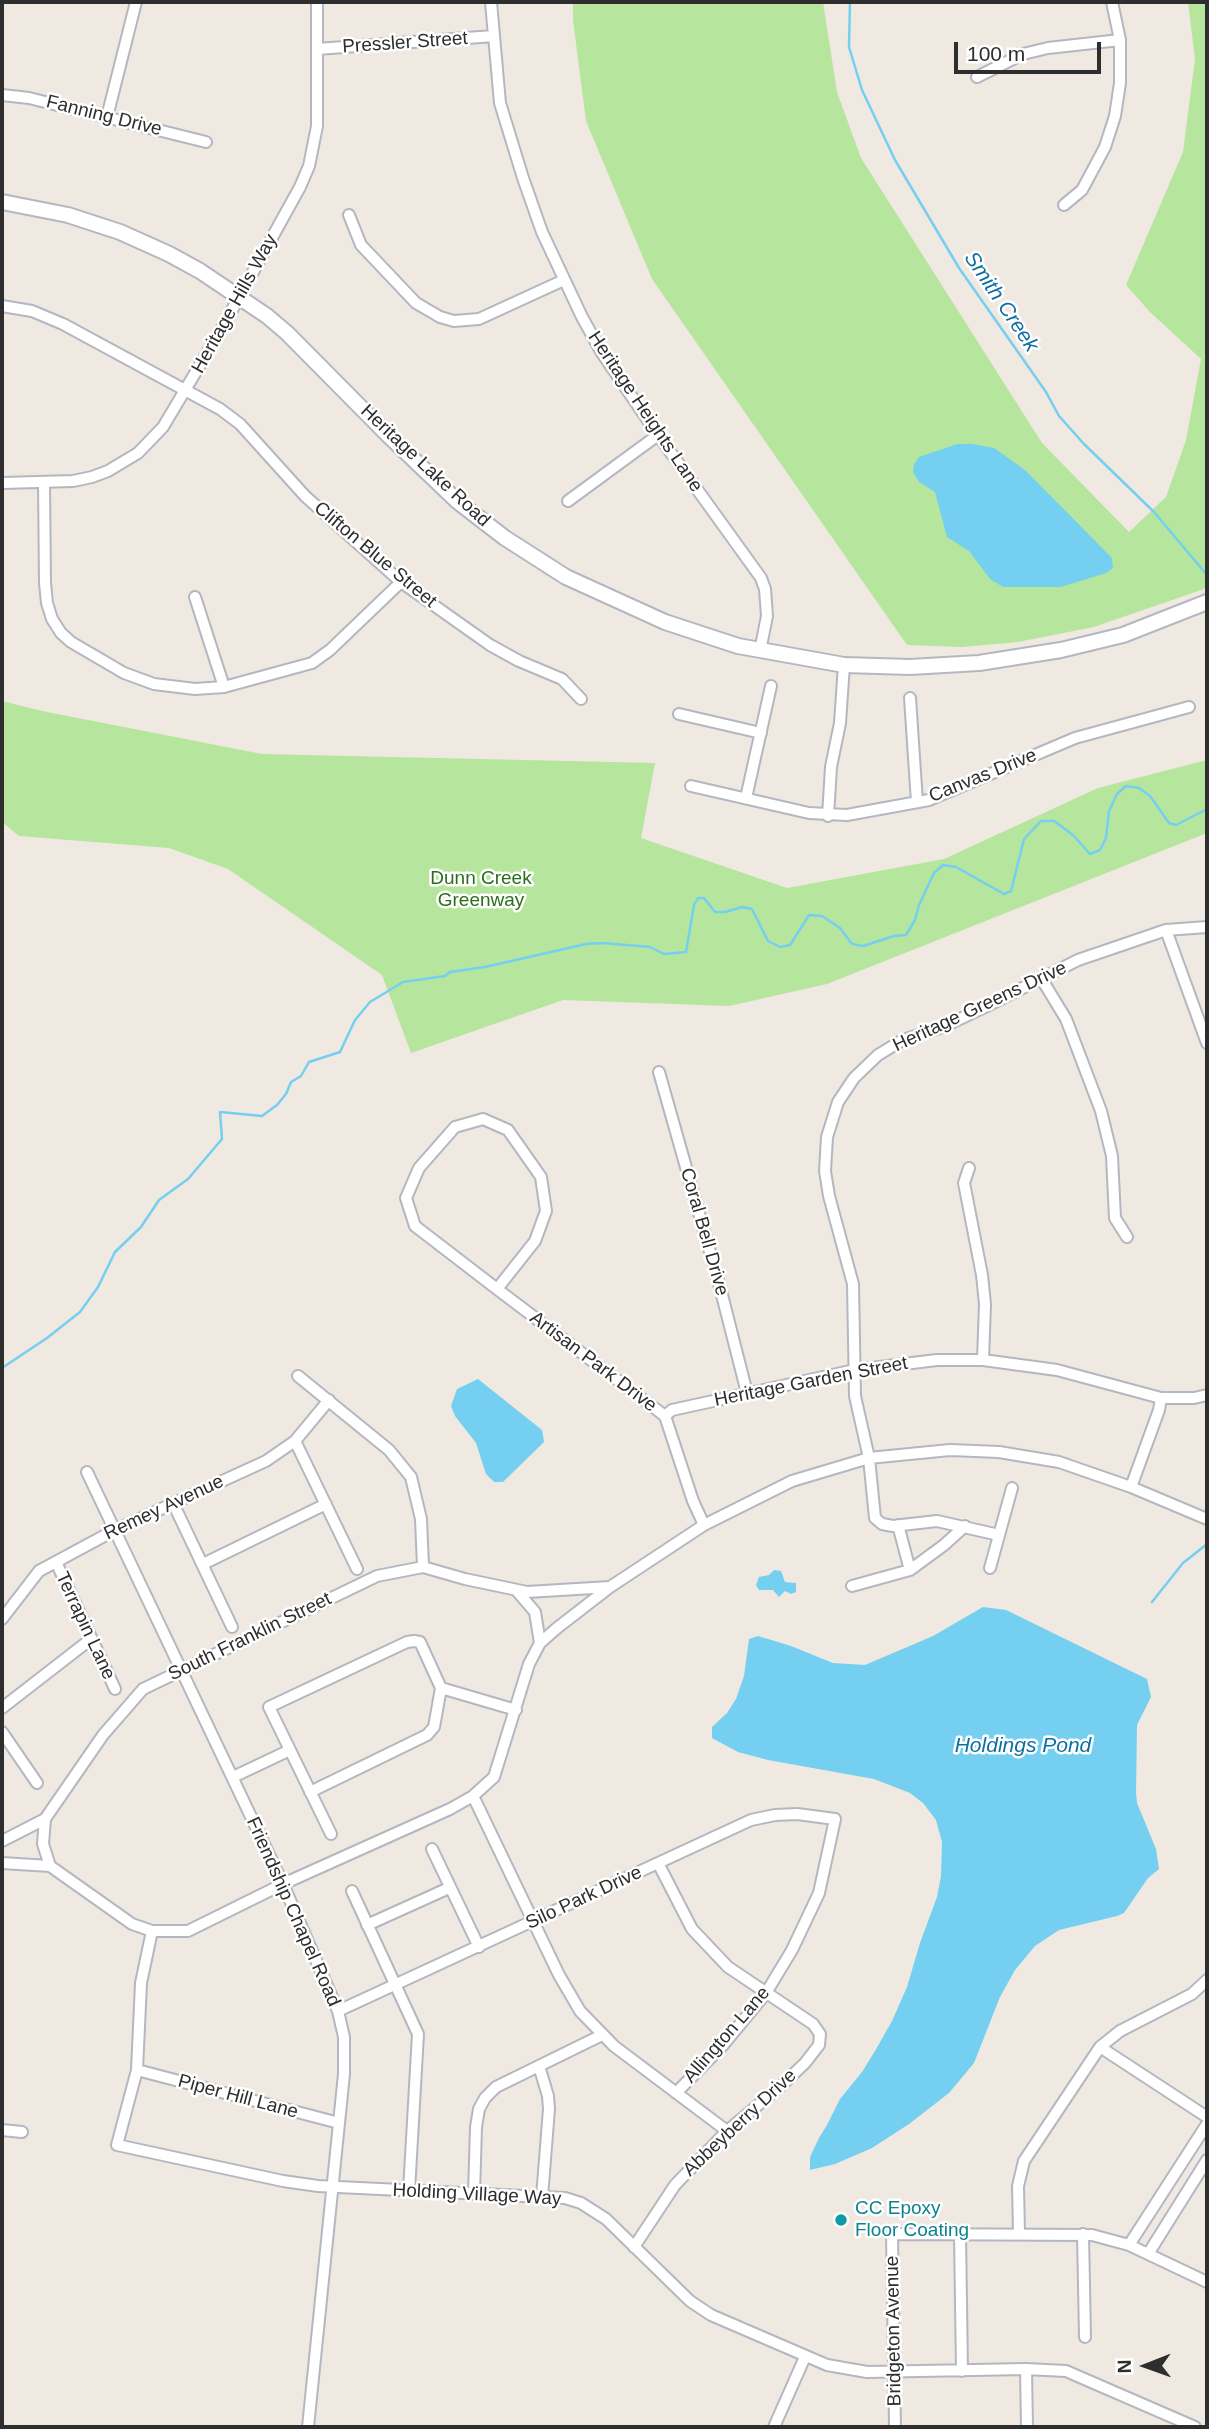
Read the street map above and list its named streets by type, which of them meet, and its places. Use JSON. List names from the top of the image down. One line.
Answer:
{"streets":{"main road":["Heritage Lake Road"],"street":["Pressler Street","Fanning Drive","Heritage Hills Way","Heritage Heights Lane","Clifton Blue Street","Canvas Drive","Heritage Greens Drive","Coral Bell Drive","Artisan Park Drive","Heritage Garden Street","Remey Avenue","Terrapin Lane","South Franklin Street","Silo Park Drive","Friendship Chapel Road","Allington Lane","Piper Hill Lane","Abbeyberry Drive","Holding Village Way","Bridgeton Avenue"]},"crossings":[["Pressler Street","Heritage Hills Way"],["Pressler Street","Heritage Heights Lane"],["Heritage Hills Way","Heritage Lake Road"],["Heritage Hills Way","Clifton Blue Street"],["Heritage Heights Lane","Heritage Lake Road"],["Heritage Greens Drive","Heritage Garden Street"],["Heritage Greens Drive","South Franklin Street"],["Coral Bell Drive","Heritage Garden Street"],["Artisan Park Drive","Heritage Garden Street"],["Artisan Park Drive","South Franklin Street"],["Remey Avenue","Terrapin Lane"],["Remey Avenue","Friendship Chapel Road"],["South Franklin Street","Friendship Chapel Road"],["Silo Park Drive","Friendship Chapel Road"],["Silo Park Drive","Allington Lane"],["Friendship Chapel Road","Piper Hill Lane"],["Friendship Chapel Road","Holding Village Way"],["Allington Lane","Abbeyberry Drive"],["Piper Hill Lane","Holding Village Way"],["Abbeyberry Drive","Holding Village Way"],["Holding Village Way","Bridgeton Avenue"]],"water":["Smith Creek","Holdings Pond"],"parks":["Dunn Creek Greenway"],"places":["CC Epoxy Floor Coating"],"scale_bar":"100 m","north":"left"}
